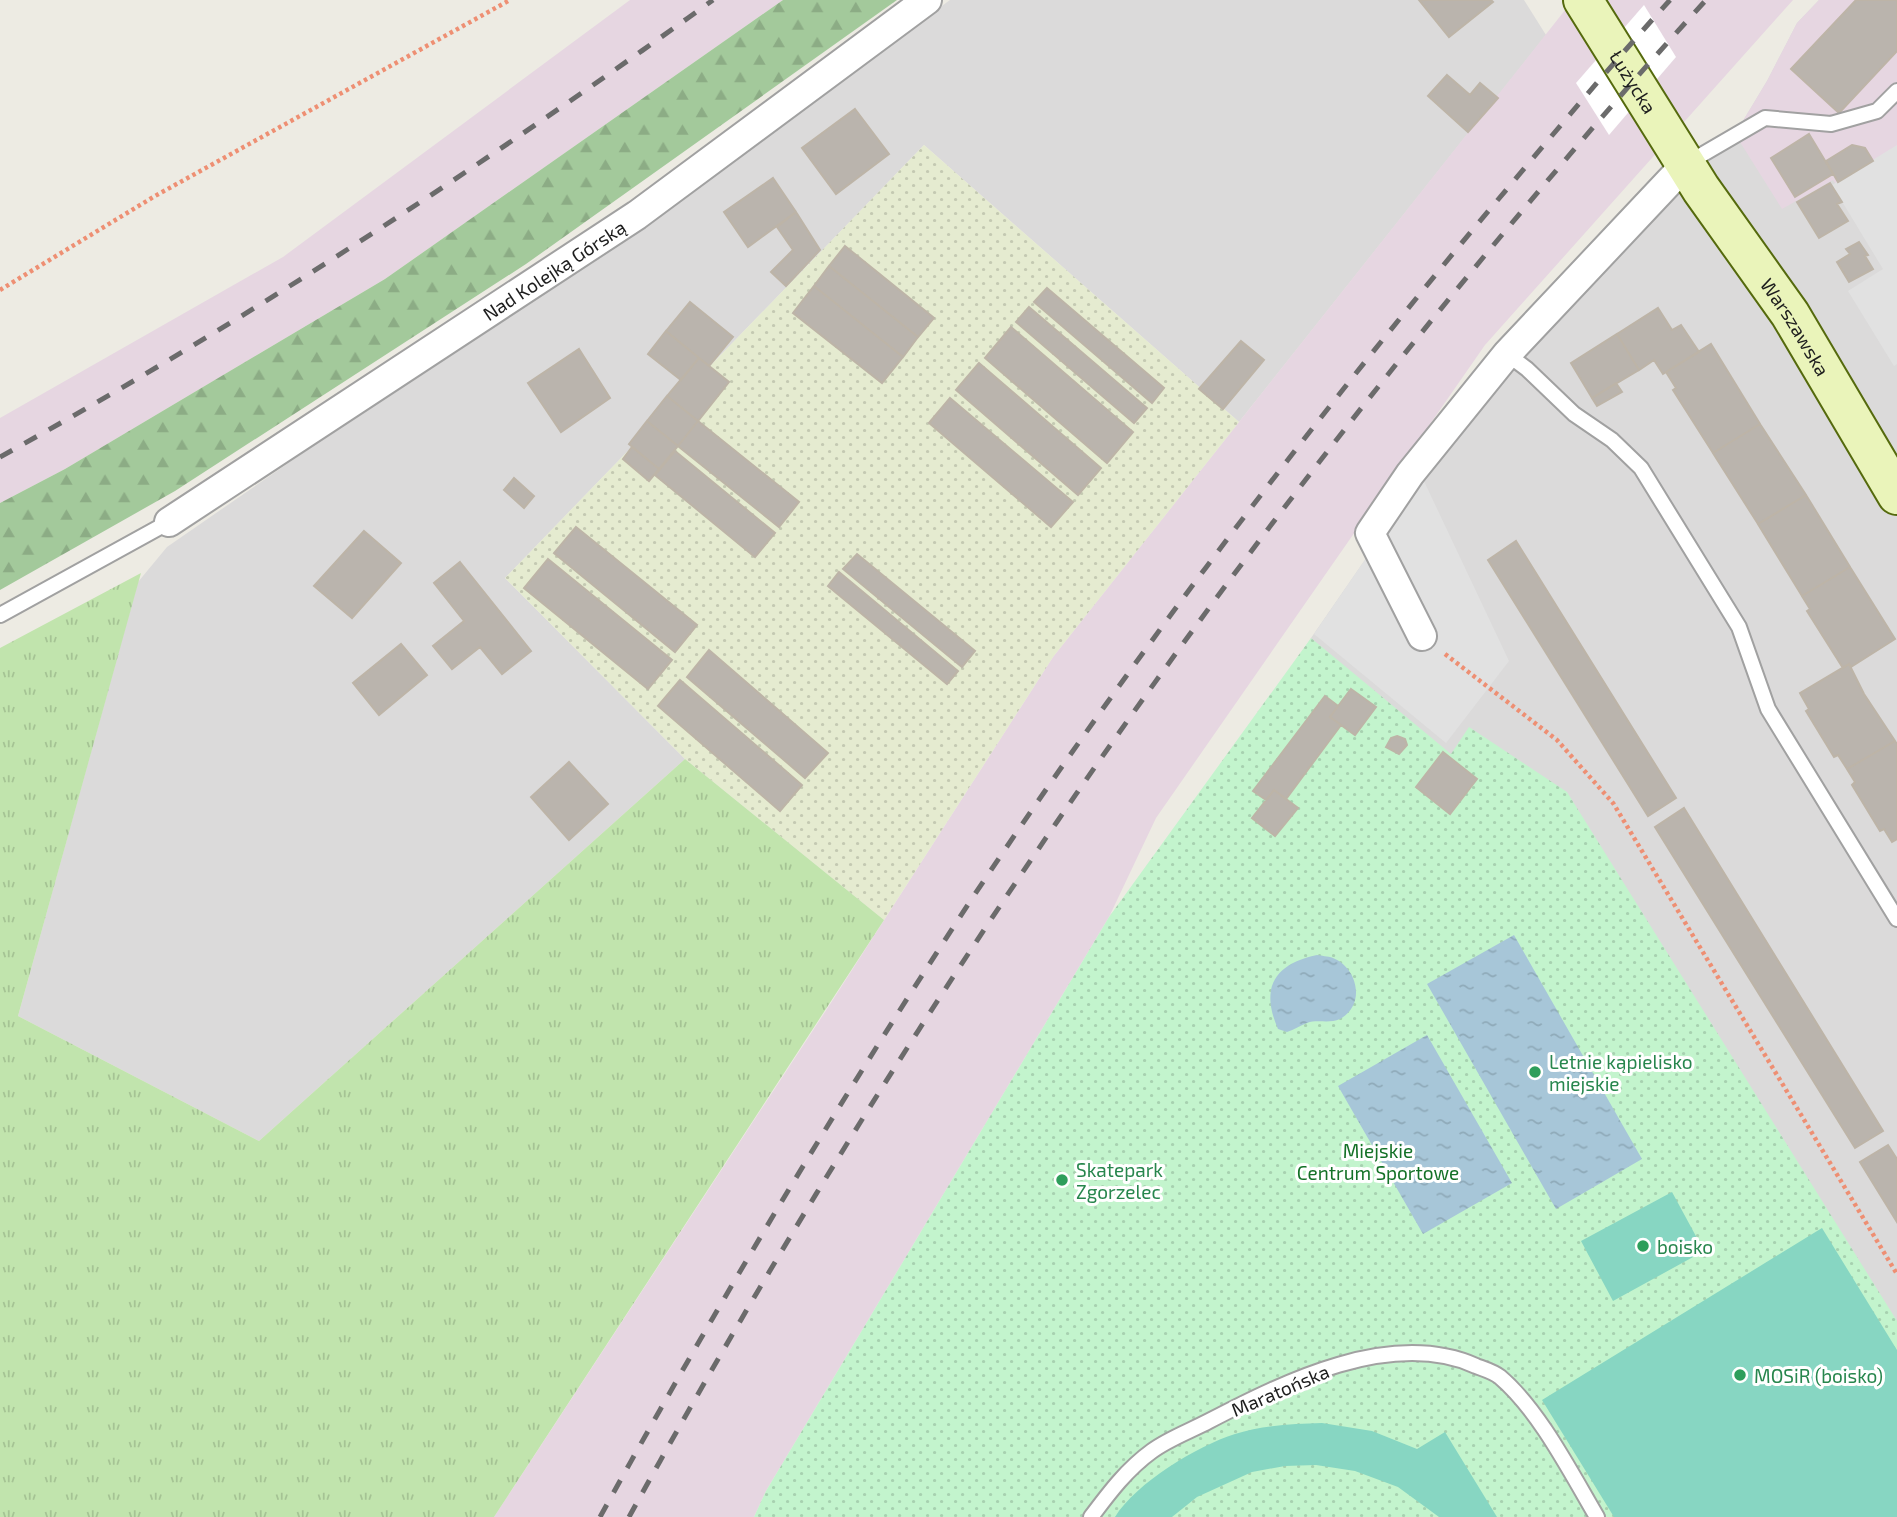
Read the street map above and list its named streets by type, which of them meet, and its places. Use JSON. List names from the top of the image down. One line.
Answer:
{"streets":{"main road":["Łużycka","Warszawska"],"street":["Nad Kolejką Górską"],"lane":["Maratońska"]},"crossings":[["Łużycka","Warszawska"]],"parks":["Miejskie Centrum Sportowe"],"places":["Letnie kąpielisko miejskie","Skatepark Zgorzelec","boisko","MOSiR (boisko)"]}
